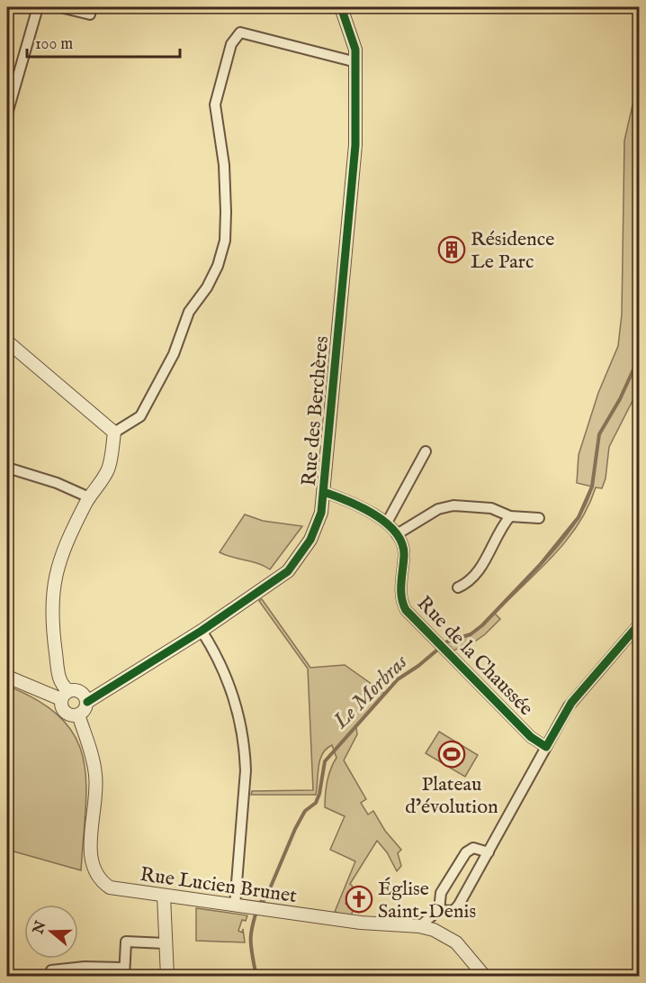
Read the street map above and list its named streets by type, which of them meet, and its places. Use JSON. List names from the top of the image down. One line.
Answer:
{"streets":{"street":["Rue des Berchères","Rue de la Chaussée","Rue Lucien Brunet"]},"crossings":[["Rue des Berchères","Rue de la Chaussée"],["Rue des Berchères","Rue Lucien Brunet"]],"water":["Le Morbras"],"places":{"building":["Résidence Le Parc"],"sports":["Plateau d’évolution"],"church":["Église Saint-Denis"]},"scale_bar":"100 m","north":"left"}
